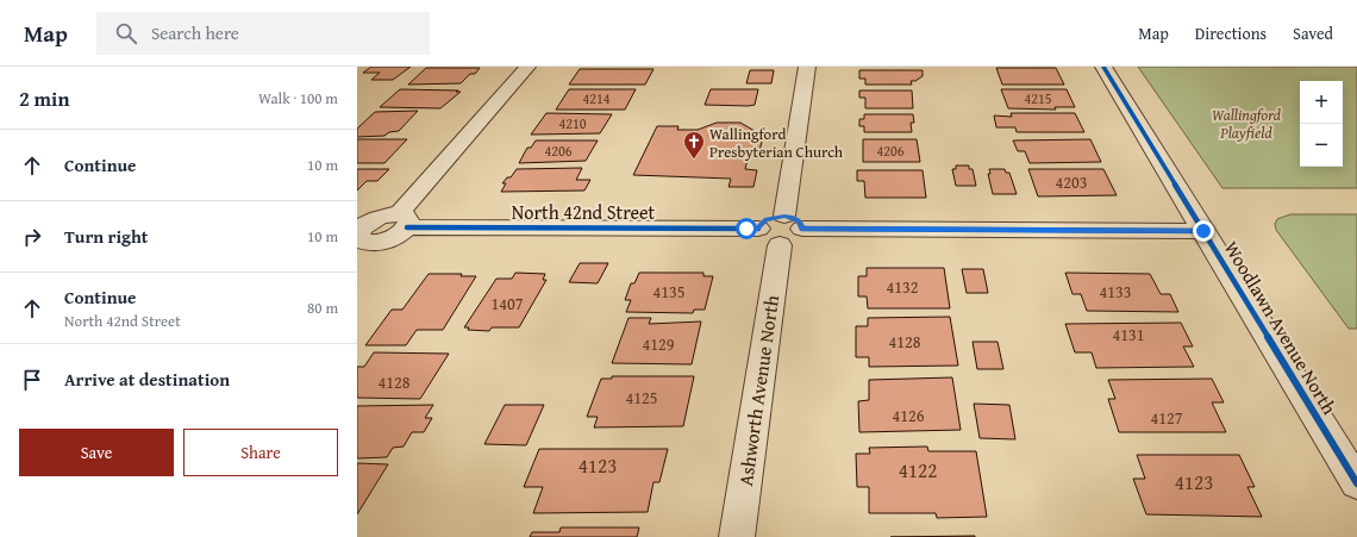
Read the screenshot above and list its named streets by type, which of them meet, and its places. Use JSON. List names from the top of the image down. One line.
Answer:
{"streets":{"street":["North 42nd Street","Woodlawn Avenue North","Ashworth Avenue North"]},"crossings":[["North 42nd Street","Woodlawn Avenue North"],["North 42nd Street","Ashworth Avenue North"]],"parks":["Wallingford Playfield"],"places":{"church":["Wallingford Presbyterian Church"]},"house_numbers":["4214","4215","4210","4206","4206","4203","4132","4135","4133","1407","4131","4128","4129","4128","4125","4126","4127","4123","4122","4123"],"page":{"header":"Map","search":"Search here","nav":["Map","Directions","Saved"],"heading":["2 min","Walk · 100 m"],"map_buttons":["+","−"],"list":[["Continue","10 m"],["Turn right","10 m"],["Continue","North 42nd Street","80 m"],"Arrive at destination"],"buttons":["Save","Share"]}}
